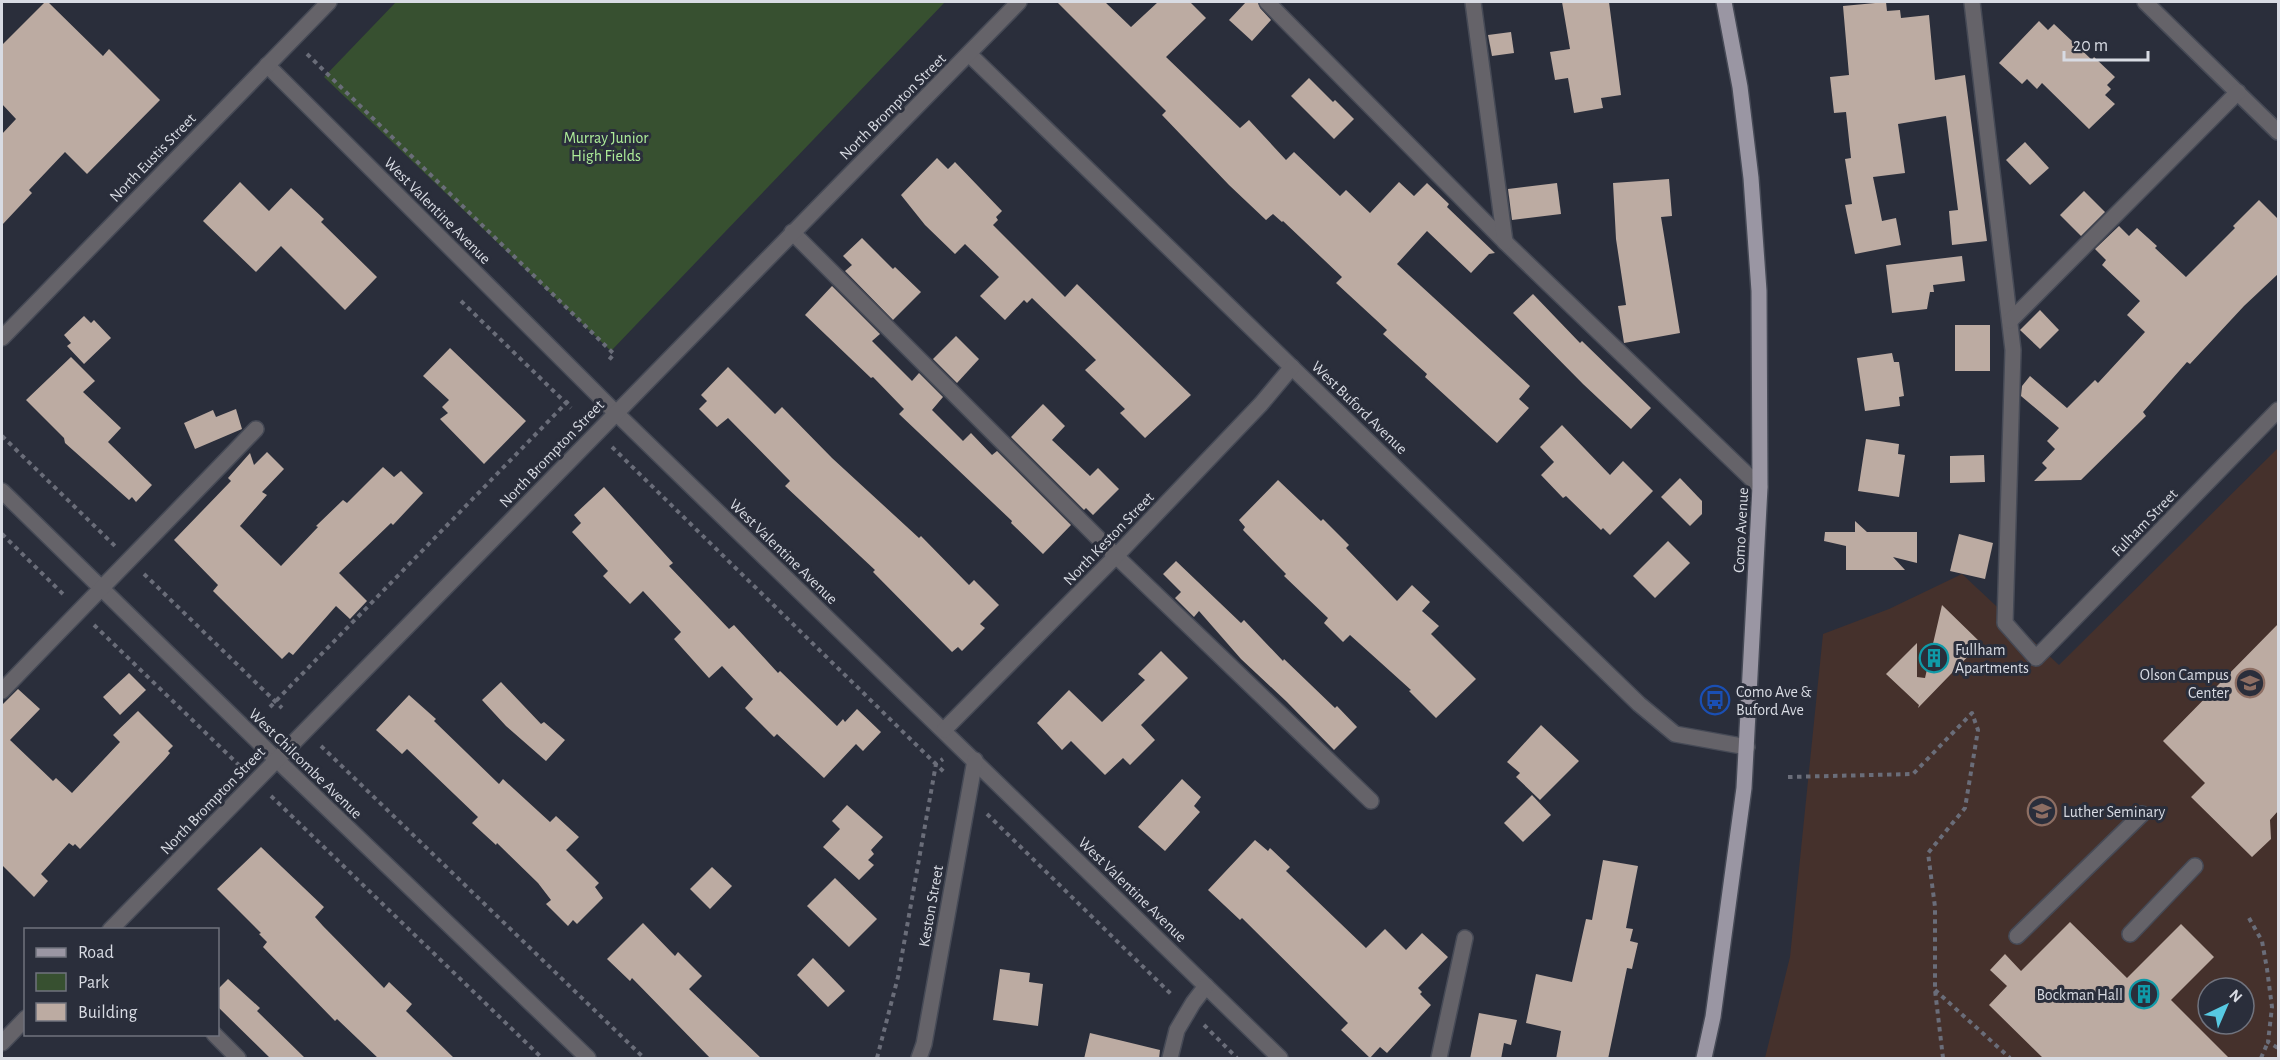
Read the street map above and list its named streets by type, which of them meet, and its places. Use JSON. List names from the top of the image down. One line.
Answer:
{"streets":{"main road":["Como Avenue"],"street":["North Brompton Street","North Eustis Street","West Valentine Avenue","West Buford Avenue","Fulham Street","North Keston Street","West Chilcombe Avenue","Keston Street"]},"crossings":[["North Brompton Street","West Valentine Avenue"],["North Brompton Street","West Buford Avenue"],["North Brompton Street","West Chilcombe Avenue"],["North Eustis Street","West Valentine Avenue"],["West Valentine Avenue","North Keston Street"],["West Valentine Avenue","Keston Street"],["West Buford Avenue","Como Avenue"],["West Buford Avenue","North Keston Street"]],"parks":["Murray Junior High Fields"],"places":{"building":["Fullham Apartments","Bockman Hall"],"school or university":["Olson Campus Center","Luther Seminary"],"bus stop":["Como Ave & Buford Ave"]},"legend":["Road","Park","Building"],"scale_bar":"20 m","north":"top right"}
